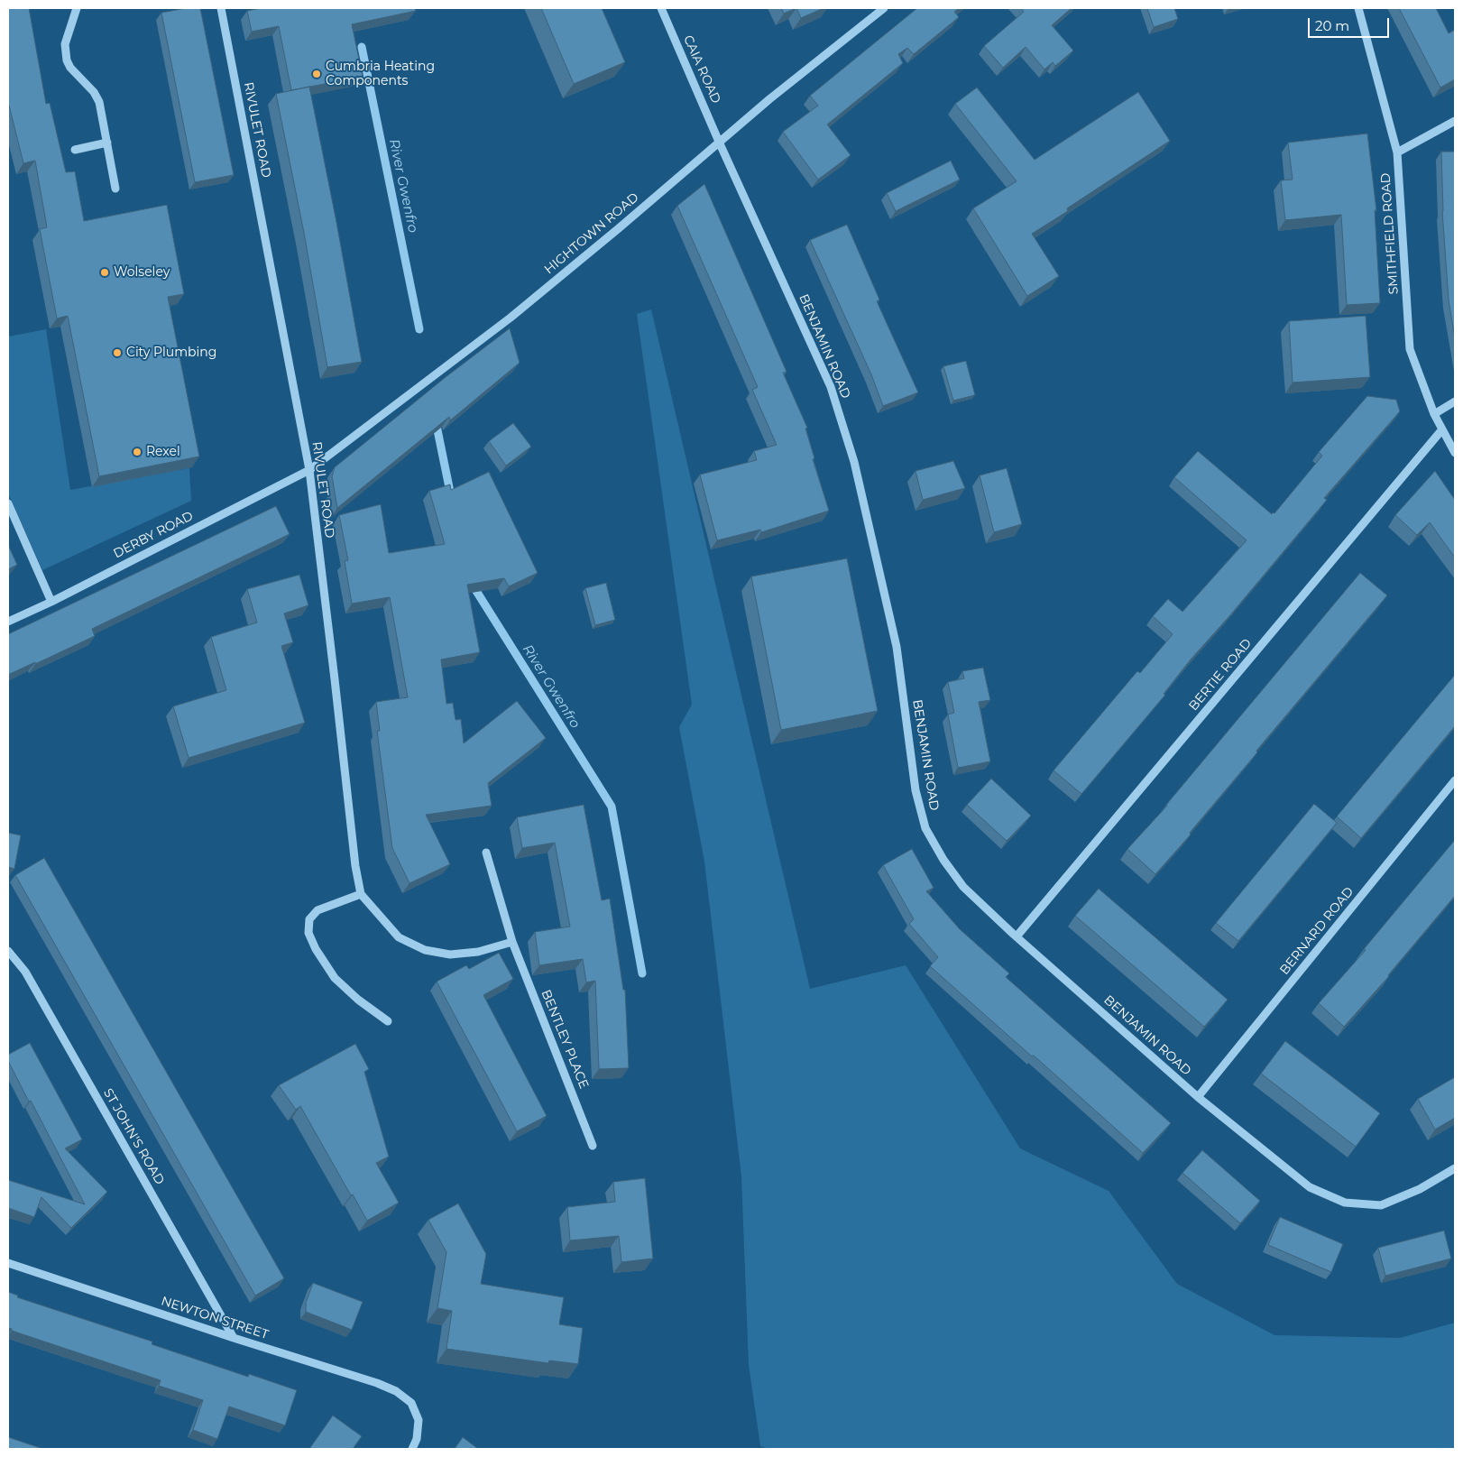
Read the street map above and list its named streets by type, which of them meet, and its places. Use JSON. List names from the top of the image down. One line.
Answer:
{"streets":{"street":["CAIA ROAD","RIVULET ROAD","HIGHTOWN ROAD","SMITHFIELD ROAD","BENJAMIN ROAD","DERBY ROAD","BERTIE ROAD","BERNARD ROAD","BENTLEY PLACE","ST JOHN'S ROAD","NEWTON STREET"]},"crossings":[["CAIA ROAD","HIGHTOWN ROAD"],["CAIA ROAD","BENJAMIN ROAD"],["RIVULET ROAD","HIGHTOWN ROAD"],["RIVULET ROAD","DERBY ROAD"],["HIGHTOWN ROAD","BENJAMIN ROAD"],["HIGHTOWN ROAD","DERBY ROAD"],["SMITHFIELD ROAD","BERTIE ROAD"],["BENJAMIN ROAD","BERTIE ROAD"],["BENJAMIN ROAD","BERNARD ROAD"],["ST JOHN'S ROAD","NEWTON STREET"]],"water":["River Gwenfro"],"places":["Cumbria Heating Components","Wolseley","City Plumbing","Rexel"],"scale_bar":"20 m"}
